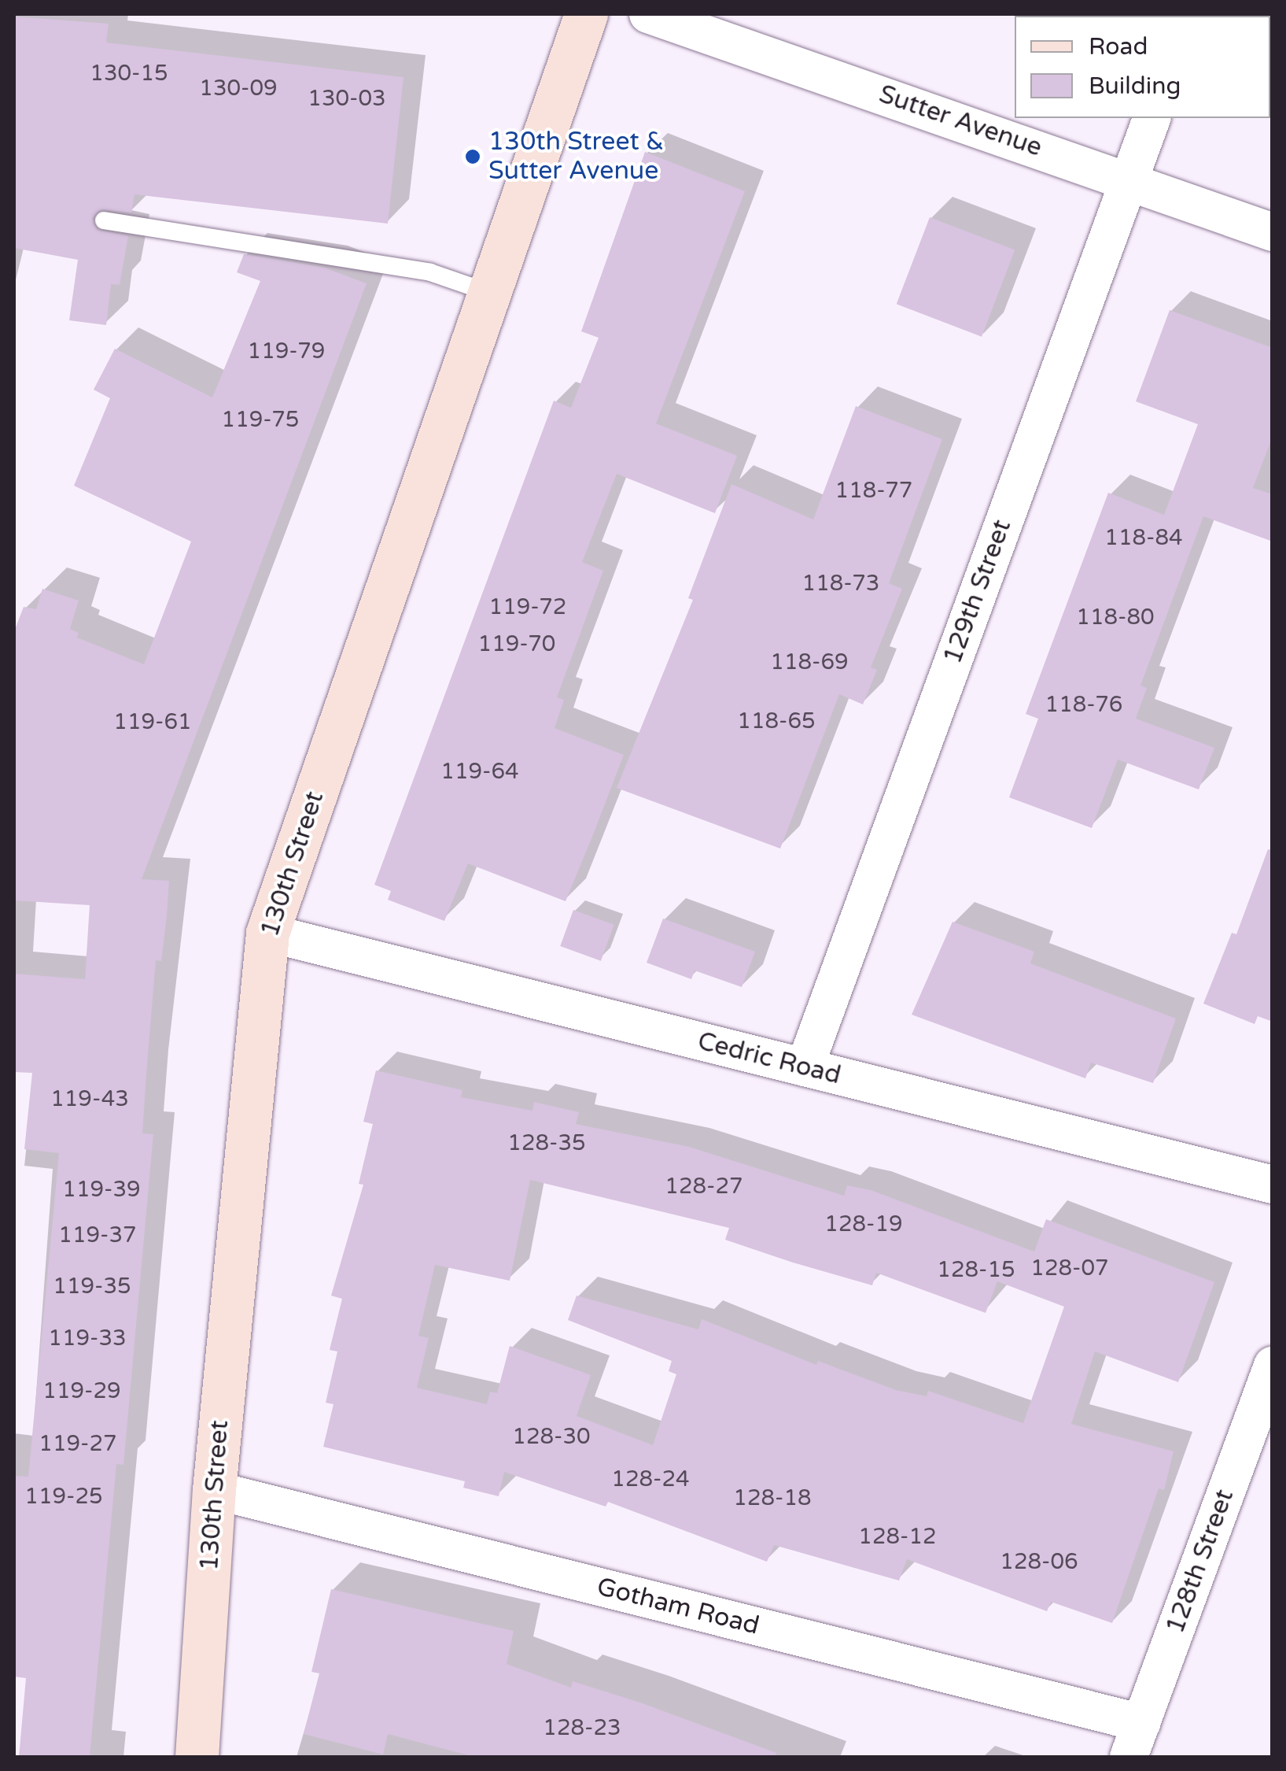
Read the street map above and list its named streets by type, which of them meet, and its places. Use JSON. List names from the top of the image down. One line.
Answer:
{"streets":{"street":["Sutter Avenue","129th Street","130th Street","Cedric Road","128th Street","Gotham Road"]},"crossings":[["Sutter Avenue","129th Street"],["129th Street","Cedric Road"],["130th Street","Cedric Road"],["130th Street","Gotham Road"],["128th Street","Gotham Road"]],"places":["130th Street & Sutter Avenue"],"house_numbers":["130-15","130-09","130-03","119-79","119-75","118-77","118-84","118-73","119-72","118-80","119-70","118-69","118-76","118-65","119-61","119-64","119-43","128-35","128-27","119-39","128-19","119-37","128-07","128-15","119-35","119-33","119-29","128-30","119-27","128-24","119-25","128-18","128-12","128-06","128-23"],"legend":["Road","Building"]}
